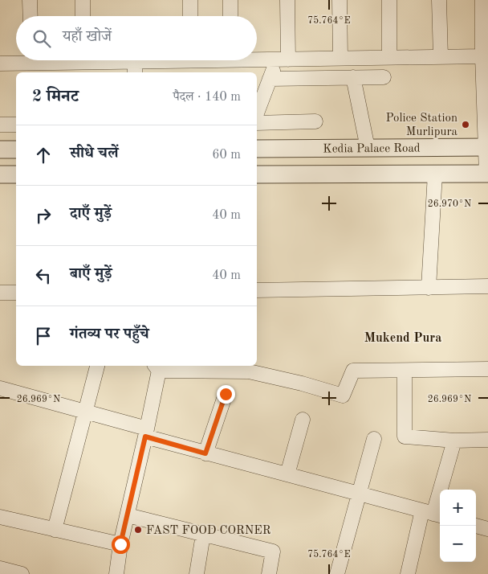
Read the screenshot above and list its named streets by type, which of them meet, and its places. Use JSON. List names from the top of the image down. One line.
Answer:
{"streets":{"street":["Kedia Palace Road"]},"districts":["Mukend Pura"],"places":["Police Station Murlipura","FAST FOOD CORNER"],"page":{"search":"यहाँ खोजें","heading":["2 मिनट","पैदल · 140 m"],"list":[["सीधे चलें","60 m"],["दाएँ मुड़ें","40 m"],["बाएँ मुड़ें","40 m"],"गंतव्य पर पहुँचे"],"map_buttons":["+","−"]},"coordinates":["75.764°E","26.970°N","26.969°N"]}
